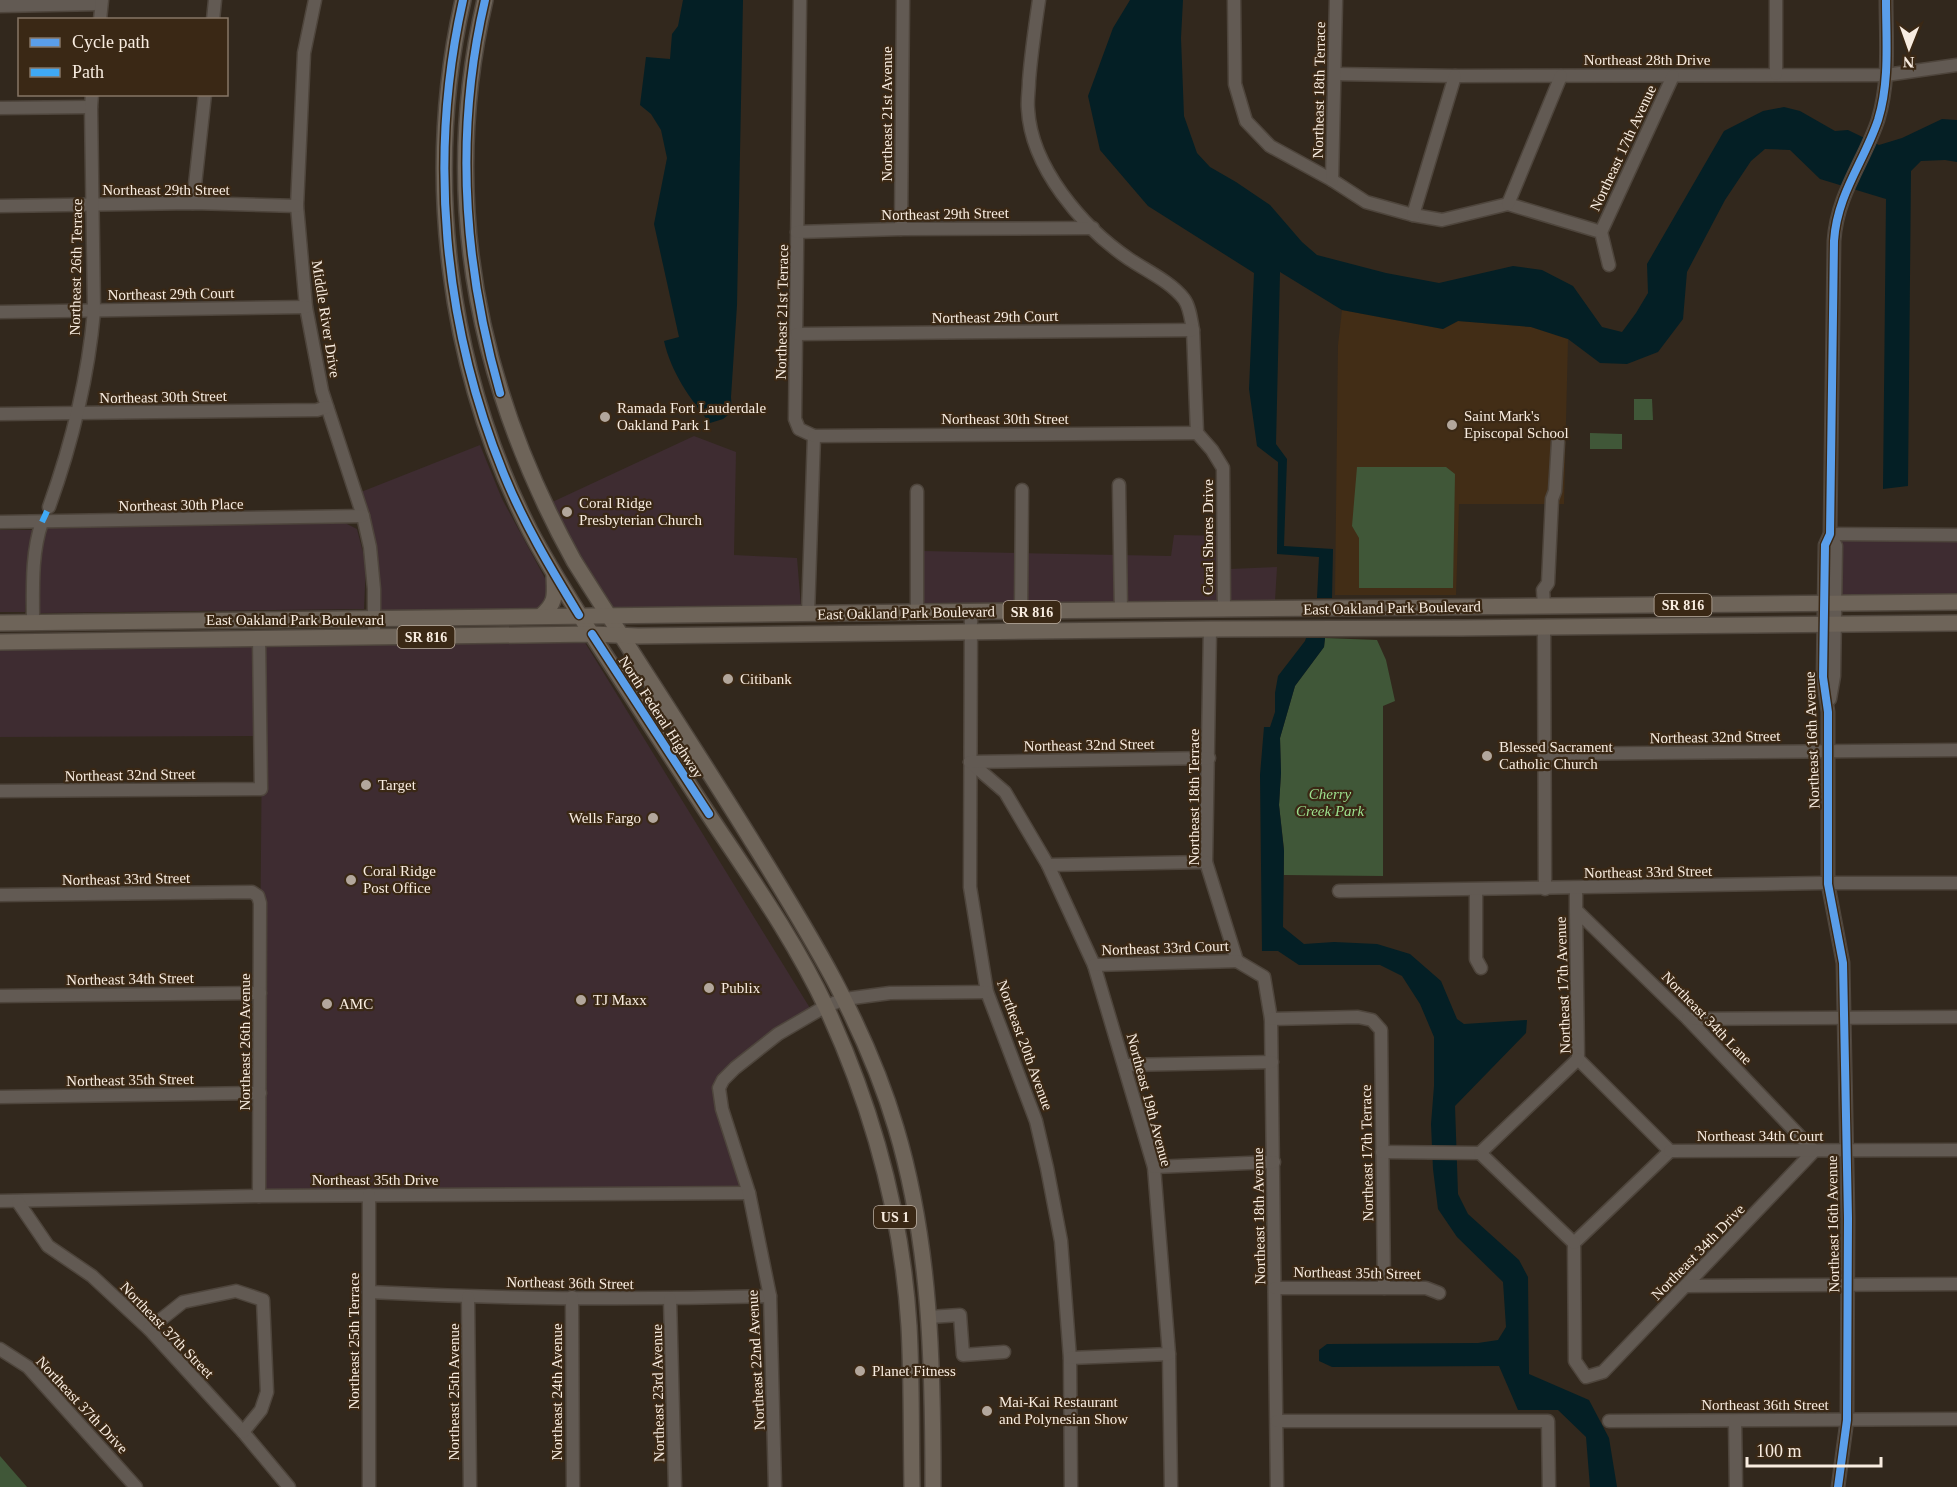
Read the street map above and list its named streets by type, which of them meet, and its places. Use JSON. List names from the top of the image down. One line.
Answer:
{"streets":{"main road":["SR 816","East Oakland Park Boulevard","North Federal Highway","US 1"],"street":["Northeast 28th Drive","Northeast 18th Terrace","Northeast 21st Avenue","Northeast 17th Avenue","Northeast 29th Street","Northeast 26th Terrace","Northeast 29th Court","Northeast 21st Terrace","Middle River Drive","Northeast 30th Street","Northeast 30th Place","Coral Shores Drive","Northeast 32nd Street","Northeast 16th Avenue","Northeast 33rd Street","Northeast 33rd Court","Northeast 34th Street","Northeast 34th Lane","Northeast 26th Avenue","Northeast 20th Avenue","Northeast 35th Street","Northeast 19th Avenue","Northeast 34th Court","Northeast 17th Terrace","Northeast 35th Drive","Northeast 18th Avenue","Northeast 34th Drive","Northeast 36th Street","Northeast 37th Street","Northeast 25th Terrace","Northeast 22nd Avenue","Northeast 25th Avenue","Northeast 24th Avenue","Northeast 23rd Avenue","Northeast 37th Drive"]},"crossings":[["Northeast 28th Drive","Northeast 18th Terrace"],["Northeast 28th Drive","Northeast 17th Avenue"],["Northeast 28th Drive","Northeast 16th Avenue"],["Northeast 18th Terrace","East Oakland Park Boulevard"],["Northeast 18th Terrace","Northeast 32nd Street"],["Northeast 18th Terrace","Northeast 33rd Court"],["Northeast 18th Terrace","Northeast 18th Avenue"],["Northeast 21st Avenue","Northeast 29th Street"],["Northeast 17th Avenue","Northeast 33rd Street"],["Northeast 17th Avenue","Northeast 34th Lane"],["Northeast 17th Avenue","Northeast 34th Court"],["Northeast 29th Street","Northeast 26th Terrace"],["Northeast 29th Street","Northeast 21st Terrace"],["Northeast 29th Street","Middle River Drive"],["Northeast 26th Terrace","Northeast 29th Court"],["Northeast 26th Terrace","Northeast 30th Street"],["Northeast 29th Court","Northeast 21st Terrace"],["Northeast 29th Court","Middle River Drive"],["Northeast 21st Terrace","Northeast 30th Street"],["Middle River Drive","Northeast 30th Street"],["Middle River Drive","Northeast 30th Place"],["Middle River Drive","East Oakland Park Boulevard"],["Northeast 30th Street","Coral Shores Drive"],["Coral Shores Drive","East Oakland Park Boulevard"],["East Oakland Park Boulevard","North Federal Highway"],["East Oakland Park Boulevard","Northeast 32nd Street"],["East Oakland Park Boulevard","Northeast 16th Avenue"],["East Oakland Park Boulevard","Northeast 20th Avenue"],["North Federal Highway","Northeast 22nd Avenue"],["Northeast 32nd Street","Northeast 16th Avenue"],["Northeast 32nd Street","Northeast 20th Avenue"],["Northeast 32nd Street","Northeast 19th Avenue"],["Northeast 16th Avenue","Northeast 33rd Street"],["Northeast 16th Avenue","Northeast 34th Court"],["Northeast 16th Avenue","Northeast 36th Street"],["Northeast 33rd Street","Northeast 26th Avenue"],["Northeast 33rd Court","Northeast 19th Avenue"],["Northeast 33rd Court","Northeast 18th Avenue"],["Northeast 34th Street","Northeast 26th Avenue"],["Northeast 34th Lane","Northeast 34th Court"],["Northeast 34th Lane","Northeast 34th Drive"],["Northeast 26th Avenue","Northeast 35th Street"],["Northeast 26th Avenue","Northeast 35th Drive"],["Northeast 20th Avenue","Northeast 19th Avenue"],["Northeast 35th Street","Northeast 17th Terrace"],["Northeast 35th Street","Northeast 18th Avenue"],["Northeast 34th Court","Northeast 34th Drive"],["Northeast 17th Terrace","Northeast 18th Avenue"],["Northeast 35th Drive","Northeast 37th Street"],["Northeast 35th Drive","Northeast 25th Terrace"],["Northeast 35th Drive","Northeast 22nd Avenue"],["Northeast 36th Street","Northeast 25th Terrace"],["Northeast 36th Street","Northeast 22nd Avenue"],["Northeast 36th Street","Northeast 25th Avenue"],["Northeast 36th Street","Northeast 24th Avenue"],["Northeast 36th Street","Northeast 23rd Avenue"]],"parks":["Cherry Creek Park"],"places":["Ramada Fort Lauderdale Oakland Park 1","Saint Mark's Episcopal School","Coral Ridge Presbyterian Church","Citibank","Blessed Sacrament Catholic Church","Target","Wells Fargo","Coral Ridge Post Office","Publix","TJ Maxx","AMC","Planet Fitness","Mai-Kai Restaurant and Polynesian Show"],"legend":["Cycle path","Path"],"scale_bar":"100 m","north":"bottom"}
